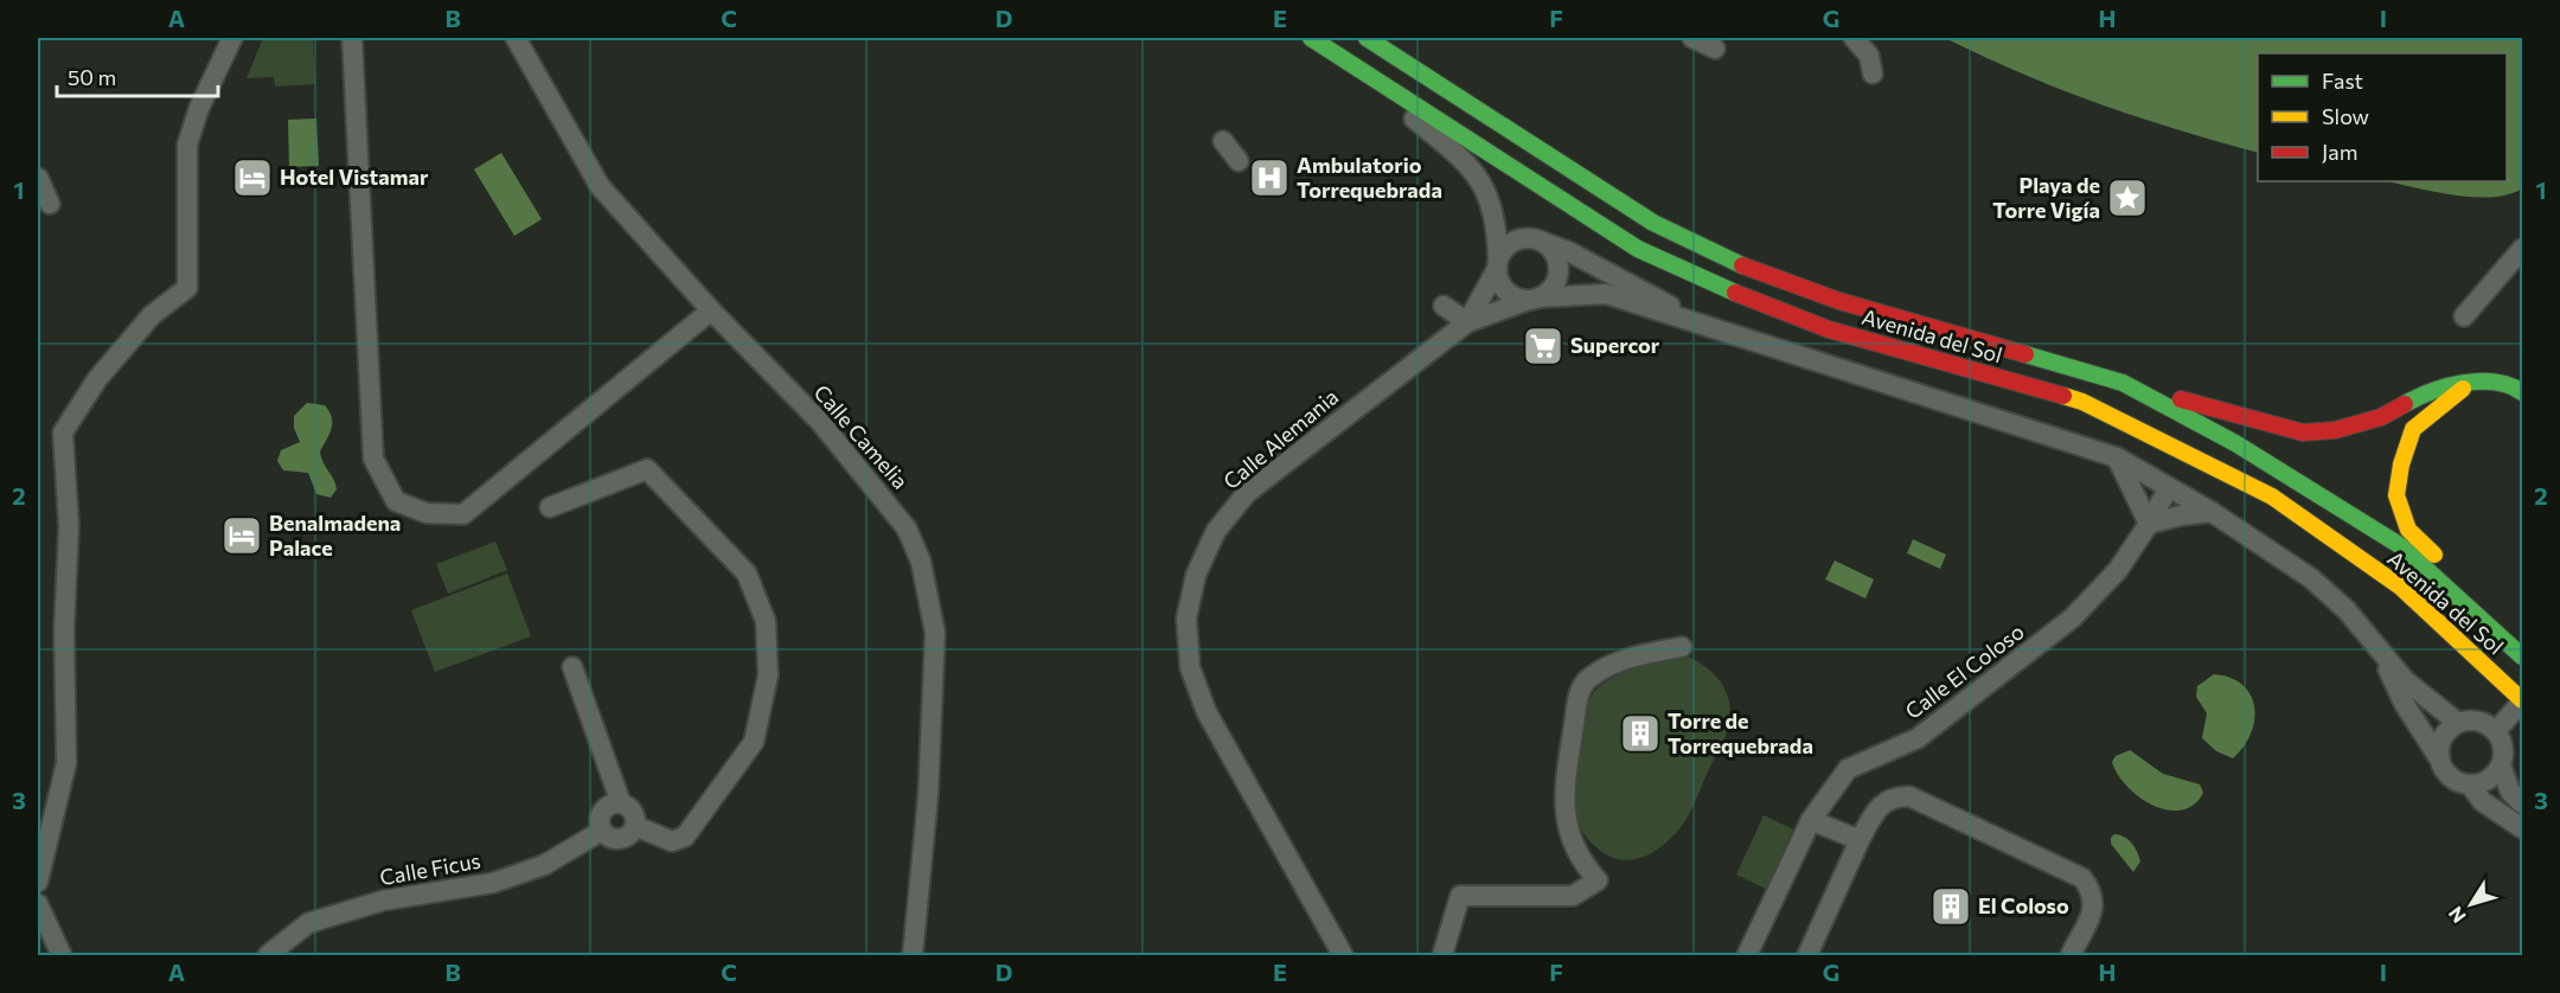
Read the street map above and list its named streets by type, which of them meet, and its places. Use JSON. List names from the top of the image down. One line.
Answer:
{"streets":{"main road":["Avenida del Sol"],"street":["Calle Camelia","Calle Alemania","Calle El Coloso","Calle Ficus"]},"places":{"hotel":["Hotel Vistamar","Benalmadena Palace"],"hospital":["Ambulatorio Torrequebrada"],"place":["Playa de Torre Vigía"],"supermarket":["Supercor"],"building":["Torre de Torrequebrada","El Coloso"]},"legend":["Fast","Slow","Jam"],"scale_bar":"50 m","north":"bottom left","grid":{"columns":["A","B","C","D","E","F","G","H","I"],"rows":["1","2","3"]}}
